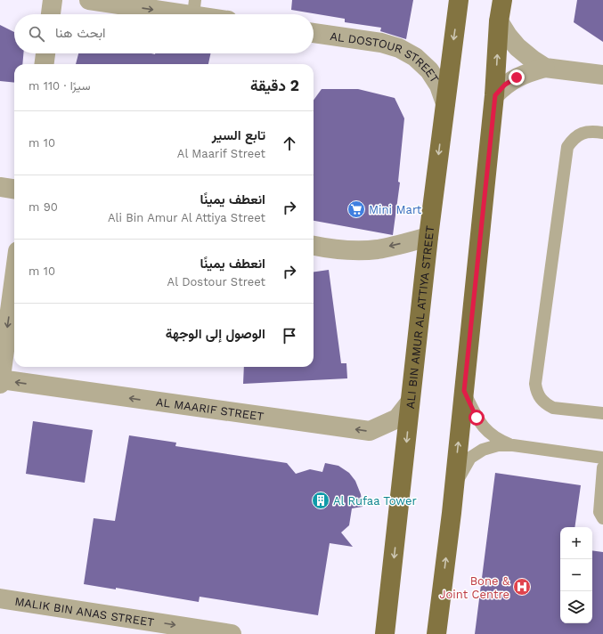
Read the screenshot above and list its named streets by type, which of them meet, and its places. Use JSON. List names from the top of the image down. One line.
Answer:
{"streets":{"main road":["ALI BIN AMUR AL ATTIYA STREET"],"street":["AL DOSTOUR STREET","AL MAARIF STREET","MALIK BIN ANAS STREET"]},"crossings":[["AL DOSTOUR STREET","ALI BIN AMUR AL ATTIYA STREET"],["ALI BIN AMUR AL ATTIYA STREET","AL MAARIF STREET"]],"one_way":["AL MAARIF STREET","MALIK BIN ANAS STREET"],"places":{"supermarket":["Mini Mart"],"building":["Al Rufaa Tower"],"hospital":["Bone & Joint Centre"]},"page":{"search":"ابحث هنا","heading":["2 دقيقة","سيرًا · 110 m"],"list":[["تابع السير","Al Maarif Street","10 m"],["انعطف يمينًا","Ali Bin Amur Al Attiya Street","90 m"],["انعطف يمينًا","Al Dostour Street","10 m"],"الوصول إلى الوجهة"],"map_buttons":["+","−"]}}
